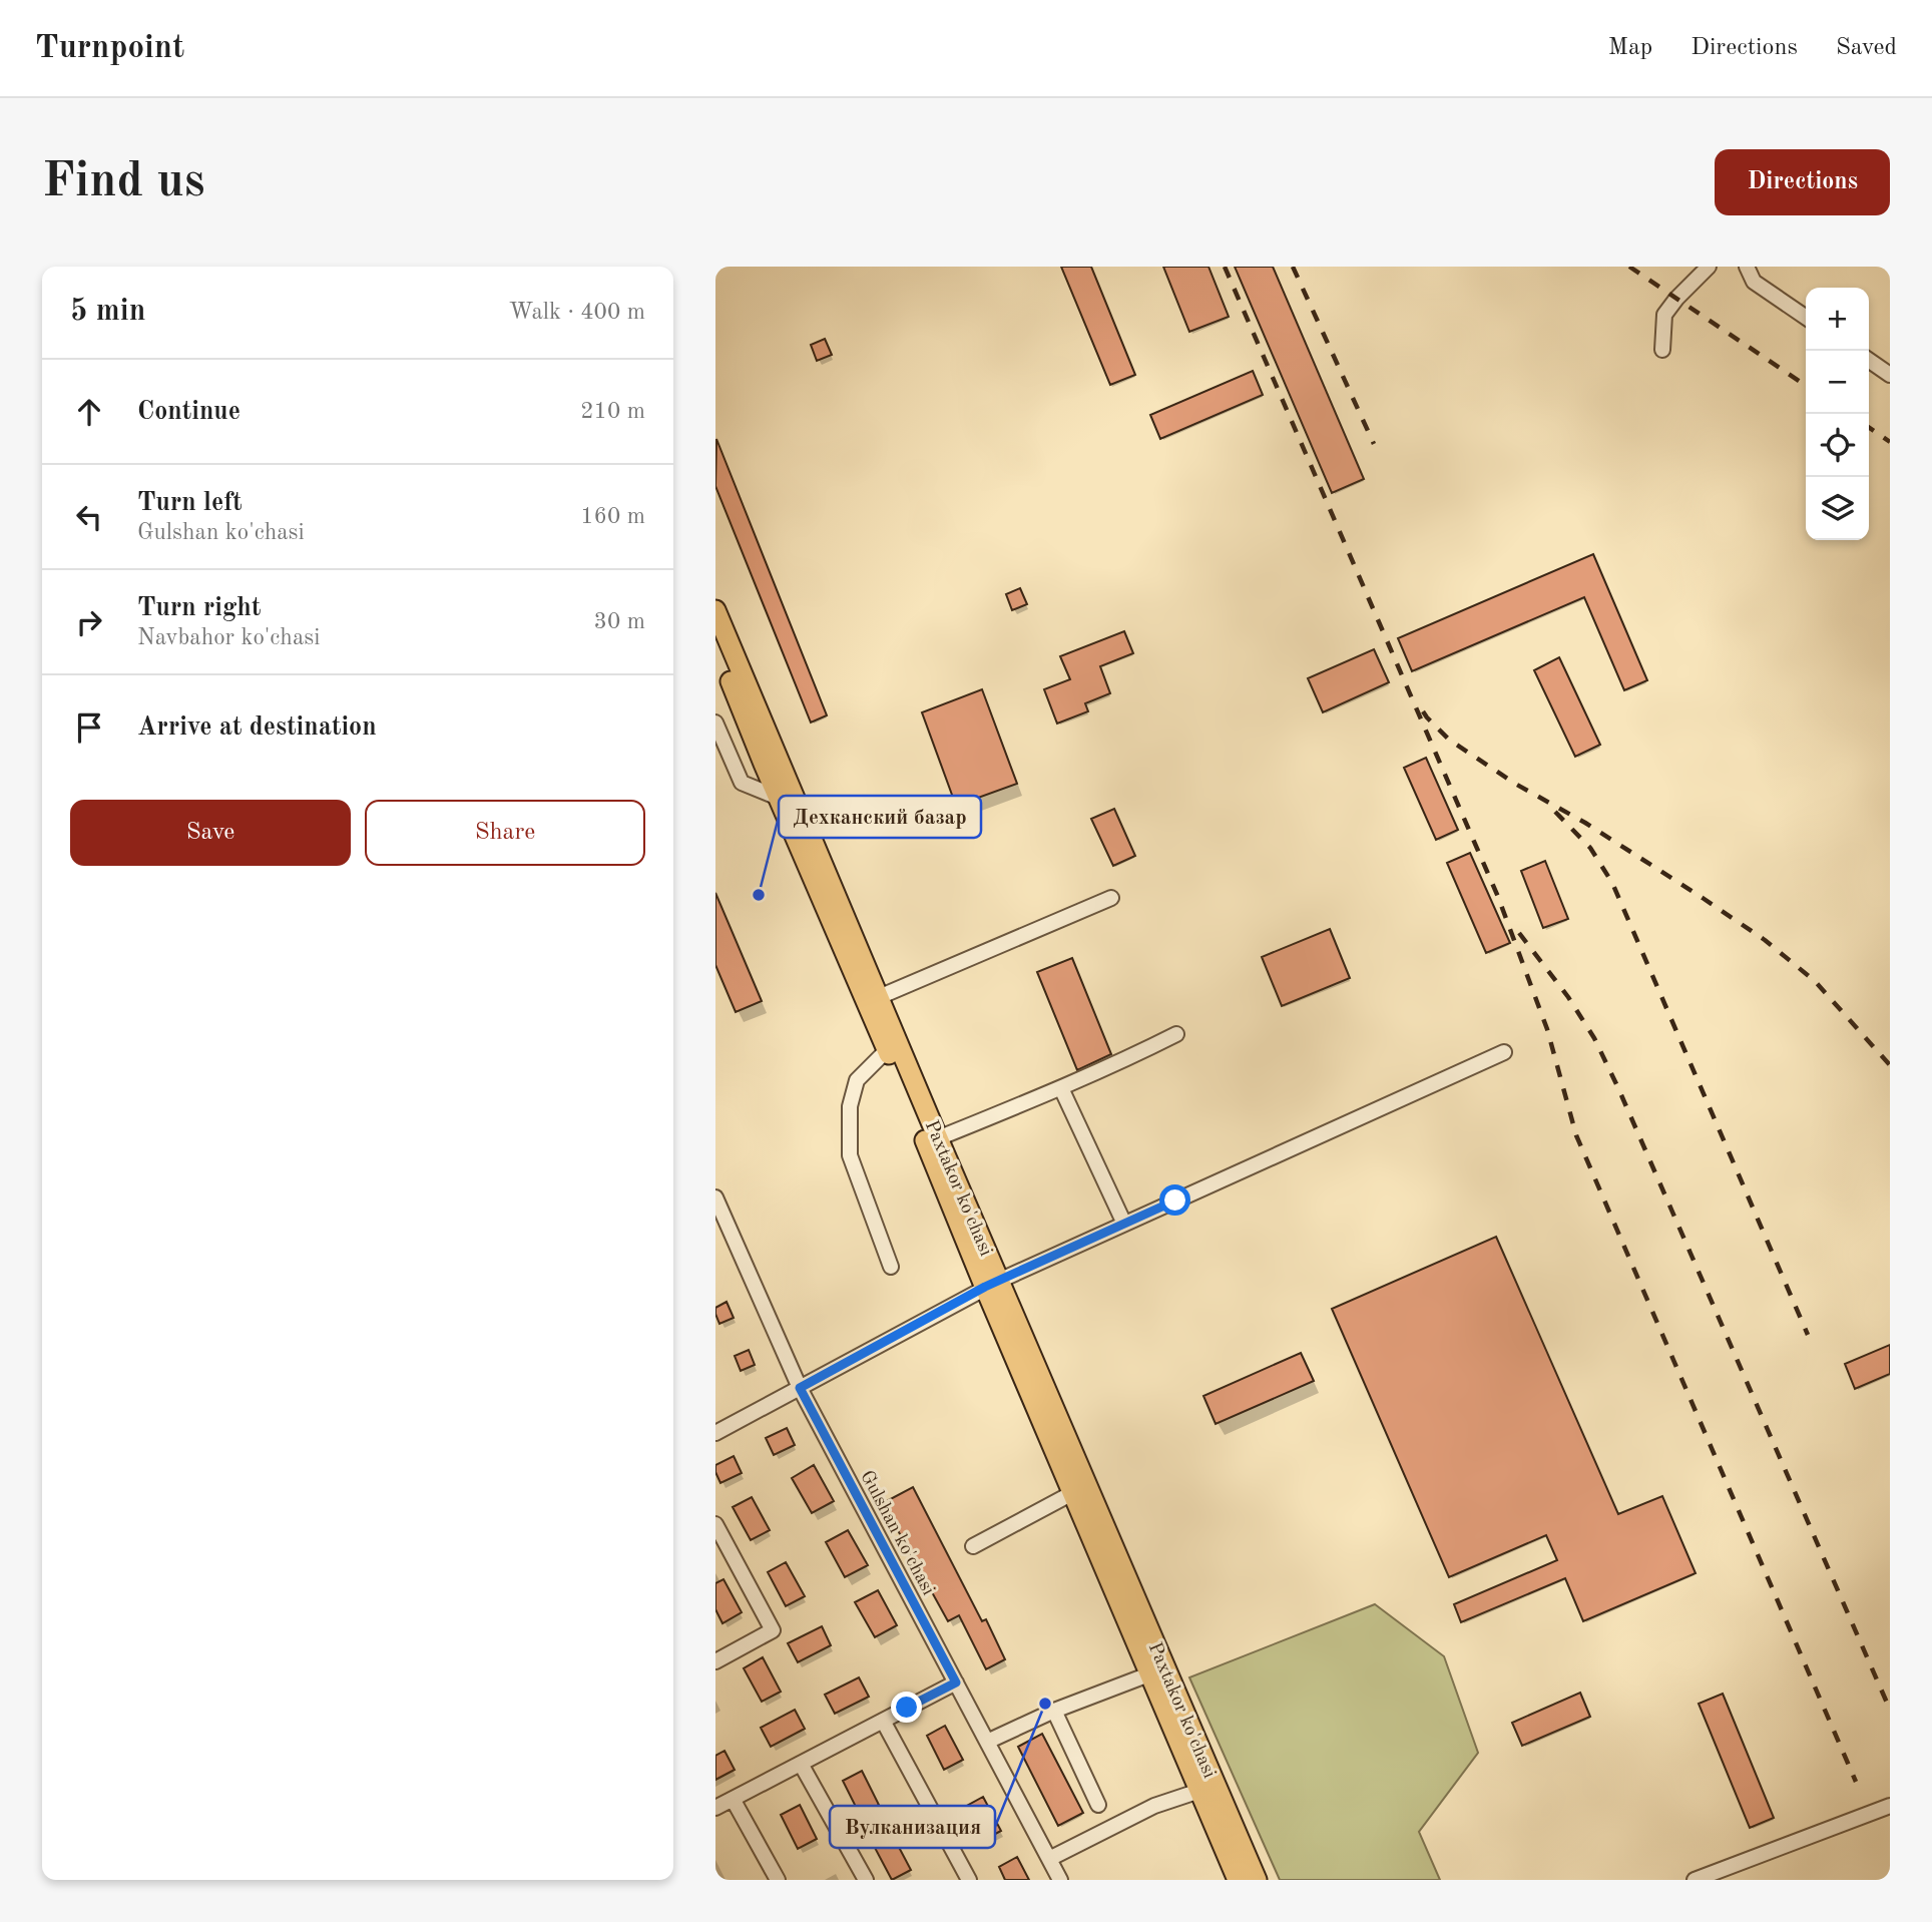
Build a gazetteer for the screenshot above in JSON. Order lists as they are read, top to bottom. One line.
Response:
{"streets":{"main road":["Paxtakor ko'chasi"],"street":["Gulshan ko'chasi"]},"places":["Дехканский базар","Вулканизация"],"page":{"header":"Turnpoint","nav":["Map","Directions","Saved"],"buttons":["Directions",["Save","Share"]],"title":"Find us","heading":["5 min","Walk · 400 m"],"map_buttons":["+","−"],"list":[["Continue","210 m"],["Turn left","Gulshan ko'chasi","160 m"],["Turn right","Navbahor ko'chasi","30 m"],"Arrive at destination"]}}
